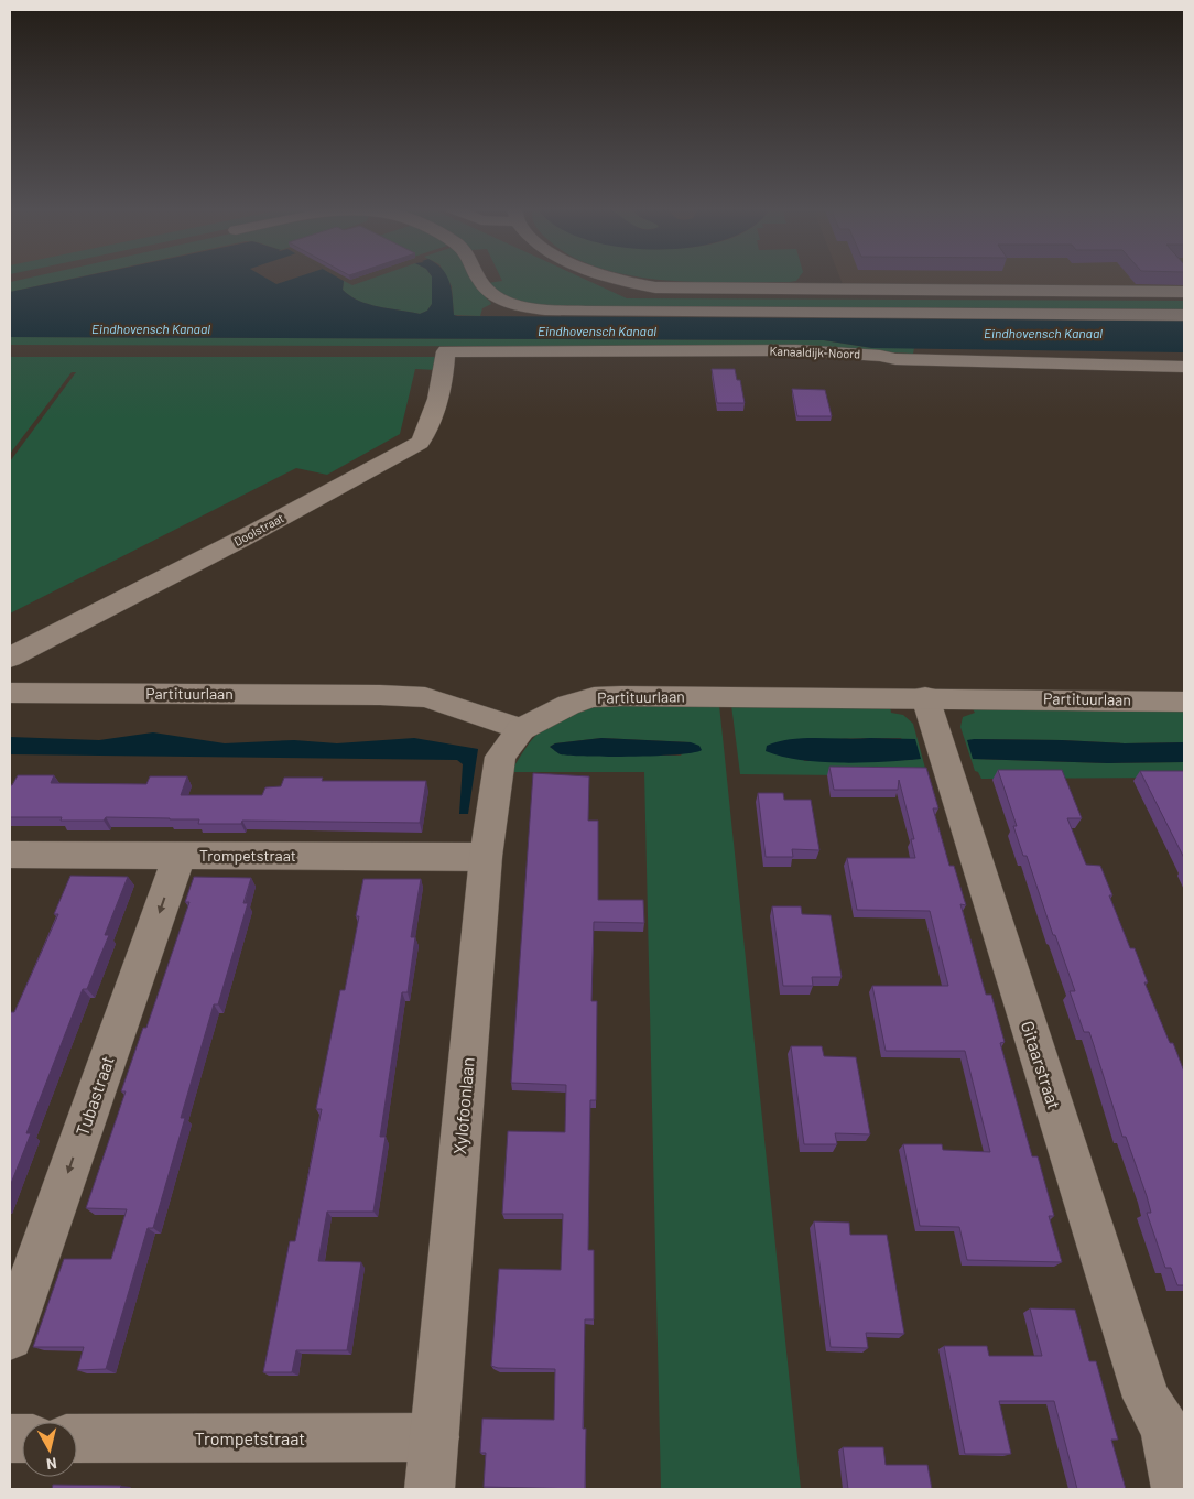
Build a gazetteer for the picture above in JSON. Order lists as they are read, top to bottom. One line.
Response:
{"streets":{"street":["Kanaaldijk-Noord","Doolstraat","Partituurlaan","Trompetstraat","Gitaarstraat","Tubastraat","Xylofoonlaan"]},"crossings":[["Kanaaldijk-Noord","Doolstraat"],["Partituurlaan","Gitaarstraat"],["Partituurlaan","Xylofoonlaan"],["Trompetstraat","Tubastraat"],["Trompetstraat","Xylofoonlaan"]],"one_way":["Tubastraat"],"water":["Eindhovensch Kanaal"],"north":"bottom"}
